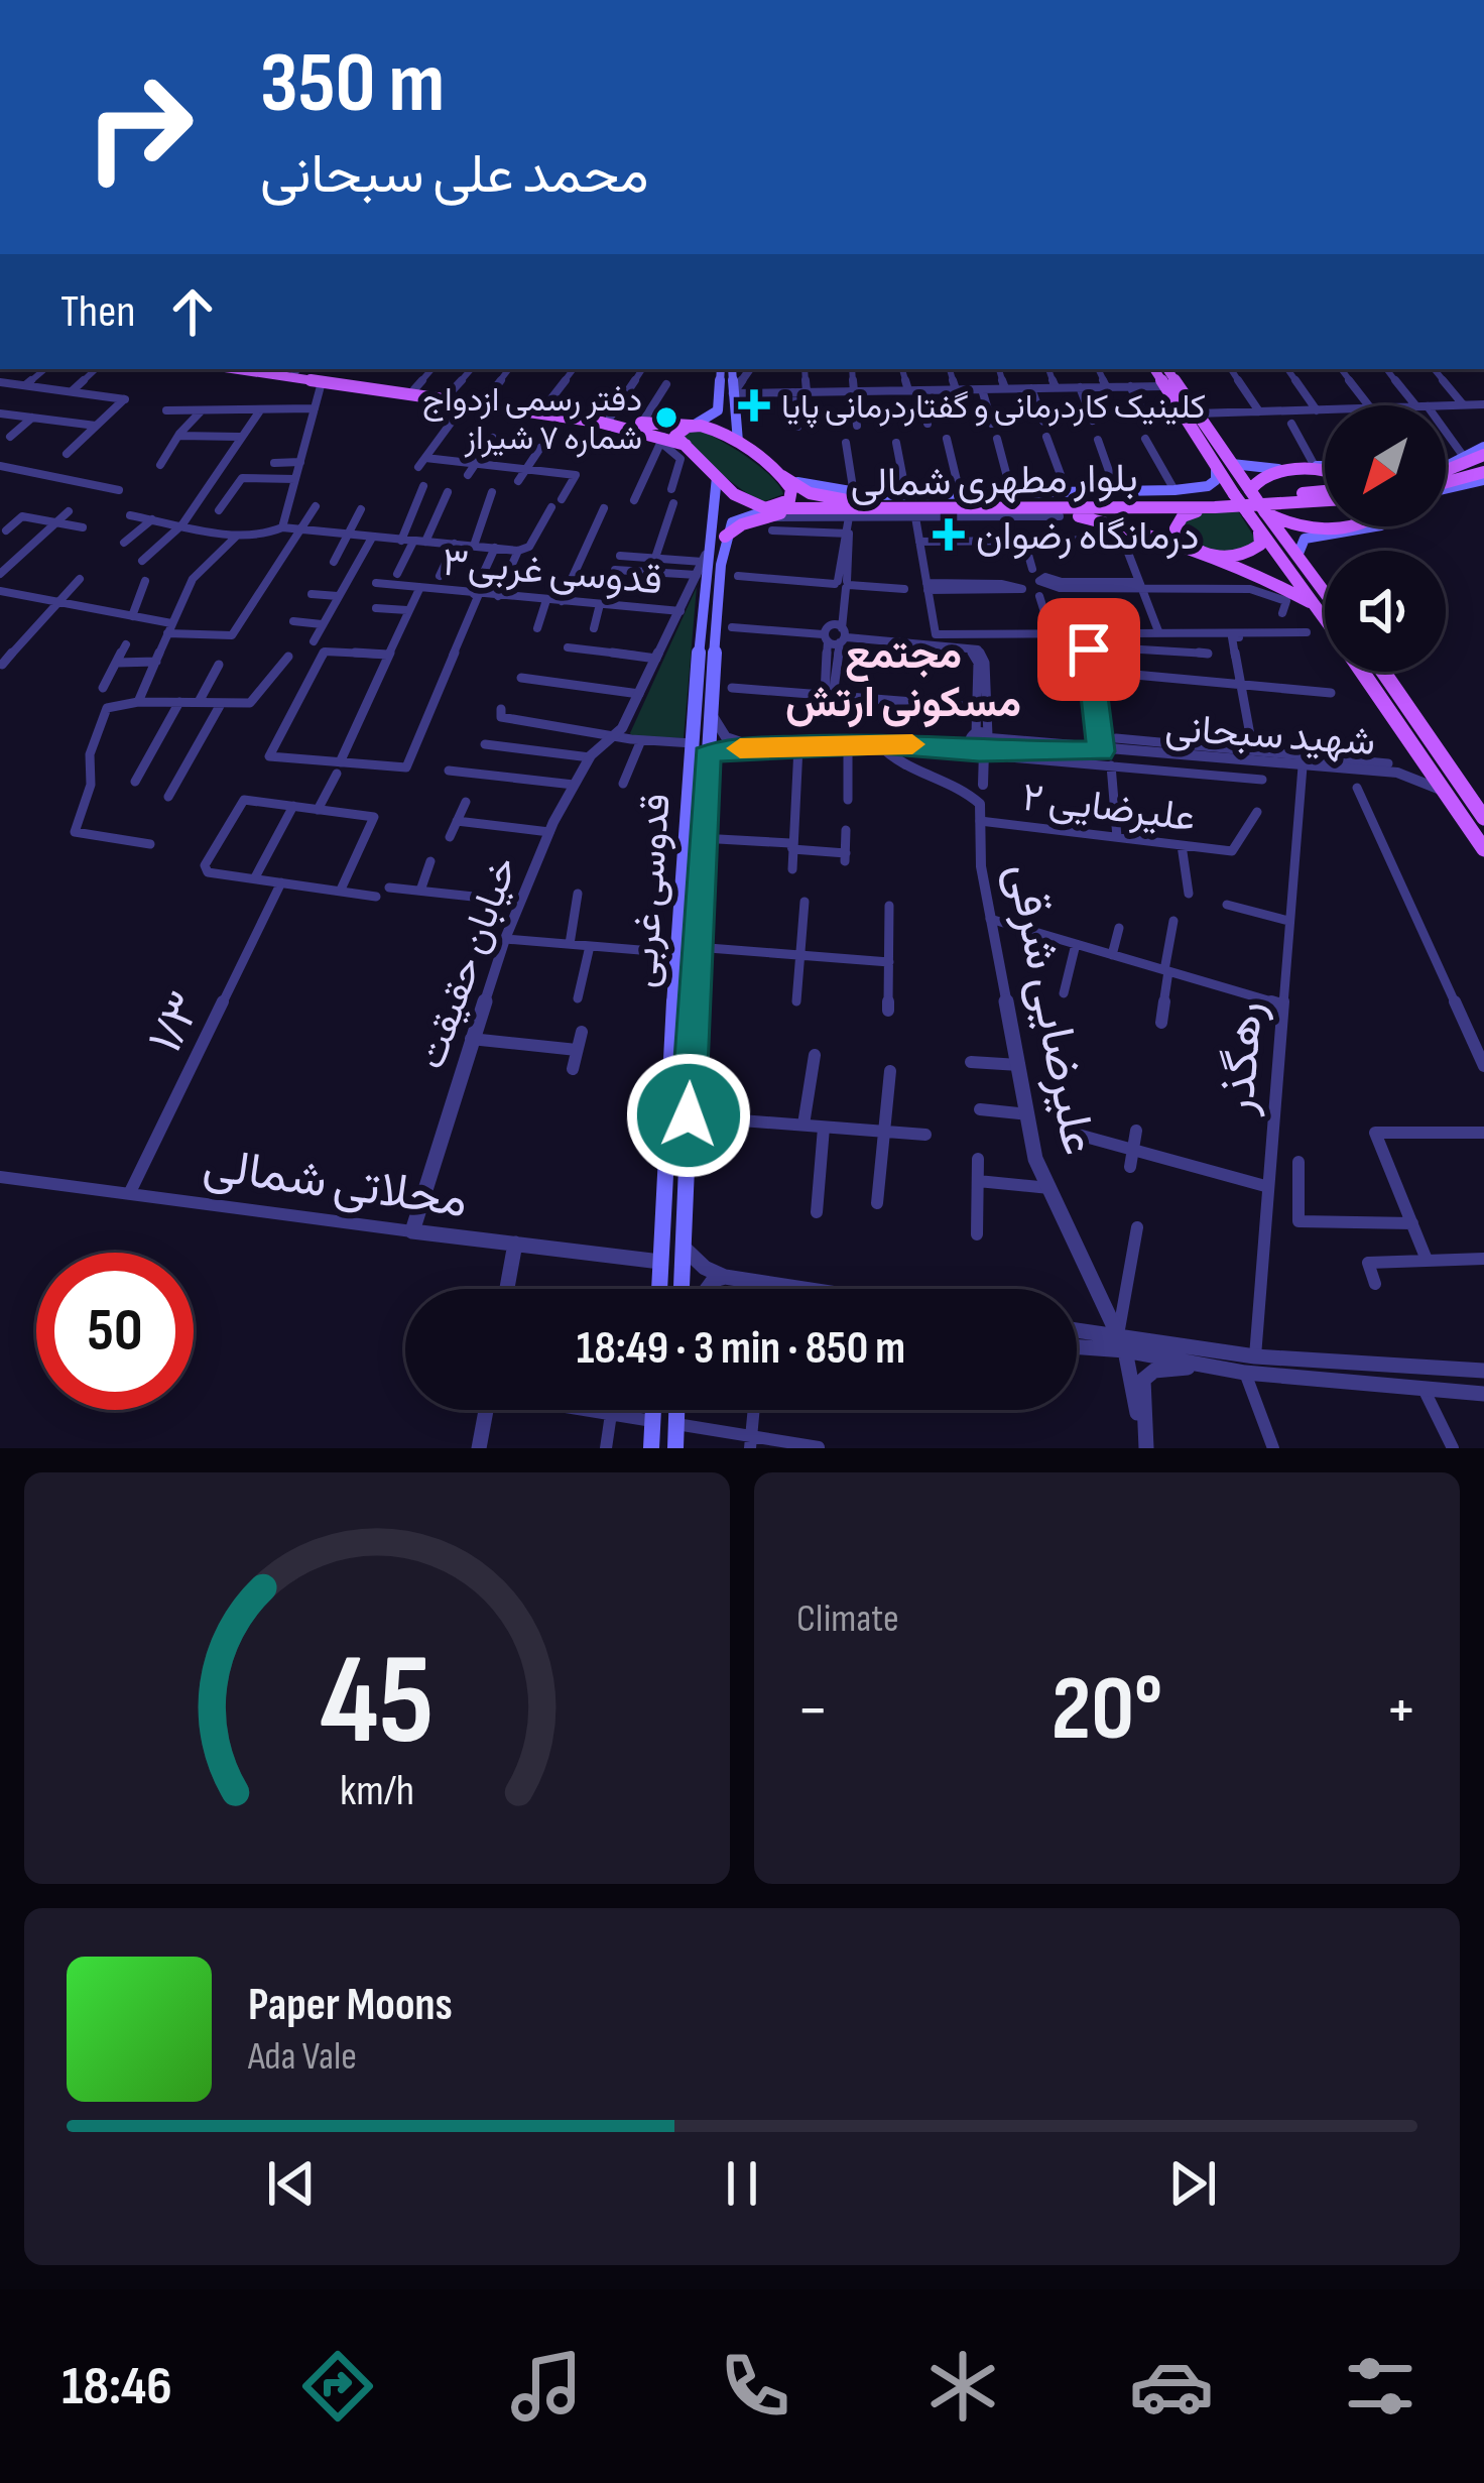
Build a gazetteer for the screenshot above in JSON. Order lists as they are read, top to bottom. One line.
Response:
{"streets":{"main road":["بلوار مطهری شمالی","قدوسی غربی"],"street":["قدوسی غربی۳","شهید سبحانی","۲ علیرضایی","خیابان حقیقت","علیرضایی شرقی","۱/۳","رهگذر","محلاتی شمالی"]},"crossings":[["قدوسی غربی۳","خیابان حقیقت"],["شهید سبحانی","علیرضایی شرقی"],["شهید سبحانی","رهگذر"],["۲ علیرضایی","علیرضایی شرقی"],["قدوسی غربی","خیابان حقیقت"],["قدوسی غربی","محلاتی شمالی"],["خیابان حقیقت","محلاتی شمالی"],["۱/۳","محلاتی شمالی"]],"districts":["مجتمع مسکونی ارتش"],"places":{"health":["کلینیک کاردرمانی و گفتاردرمانی پایا","درمانگاه رضوان"],"other":["دفتر رسمی ازدواج شماره ۷ شیراز"]},"north":"bottom left","page":{"turn":["350 m","محمد علی سبحانی"],"then":"Then","limit":"50","trip":"18:49 · 3 min · 850 m","tile":"Climate","heat":["−","20°","+"],"song":["Paper Moons","Ada Vale"],"tabs":"18:46","gauge":["45","km/h"]}}
